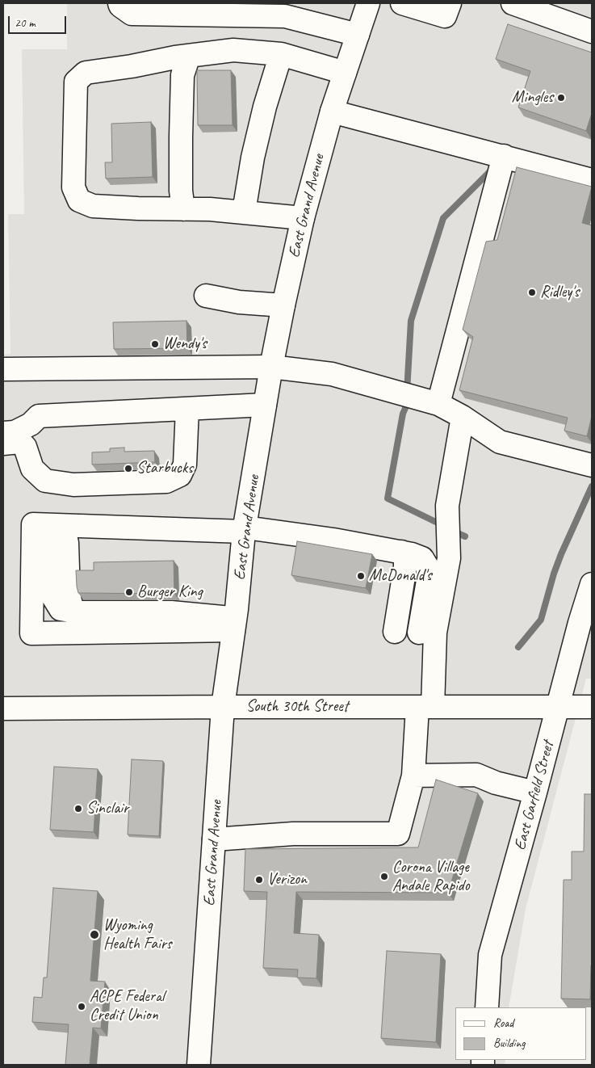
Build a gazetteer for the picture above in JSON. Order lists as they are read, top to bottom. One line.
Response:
{"streets":{"main road":["East Grand Avenue","South 30th Street","East Garfield Street"]},"crossings":[["East Grand Avenue","South 30th Street"],["South 30th Street","East Garfield Street"]],"places":["Mingles","Ridley's","Wendy's","Starbucks","McDonald's","Burger King","Sinclair","Corona Village Andale Rapido","Verizon","Wyoming Health Fairs","ACPE Federal Credit Union"],"legend":["Road","Building"],"scale_bar":"20 m"}
